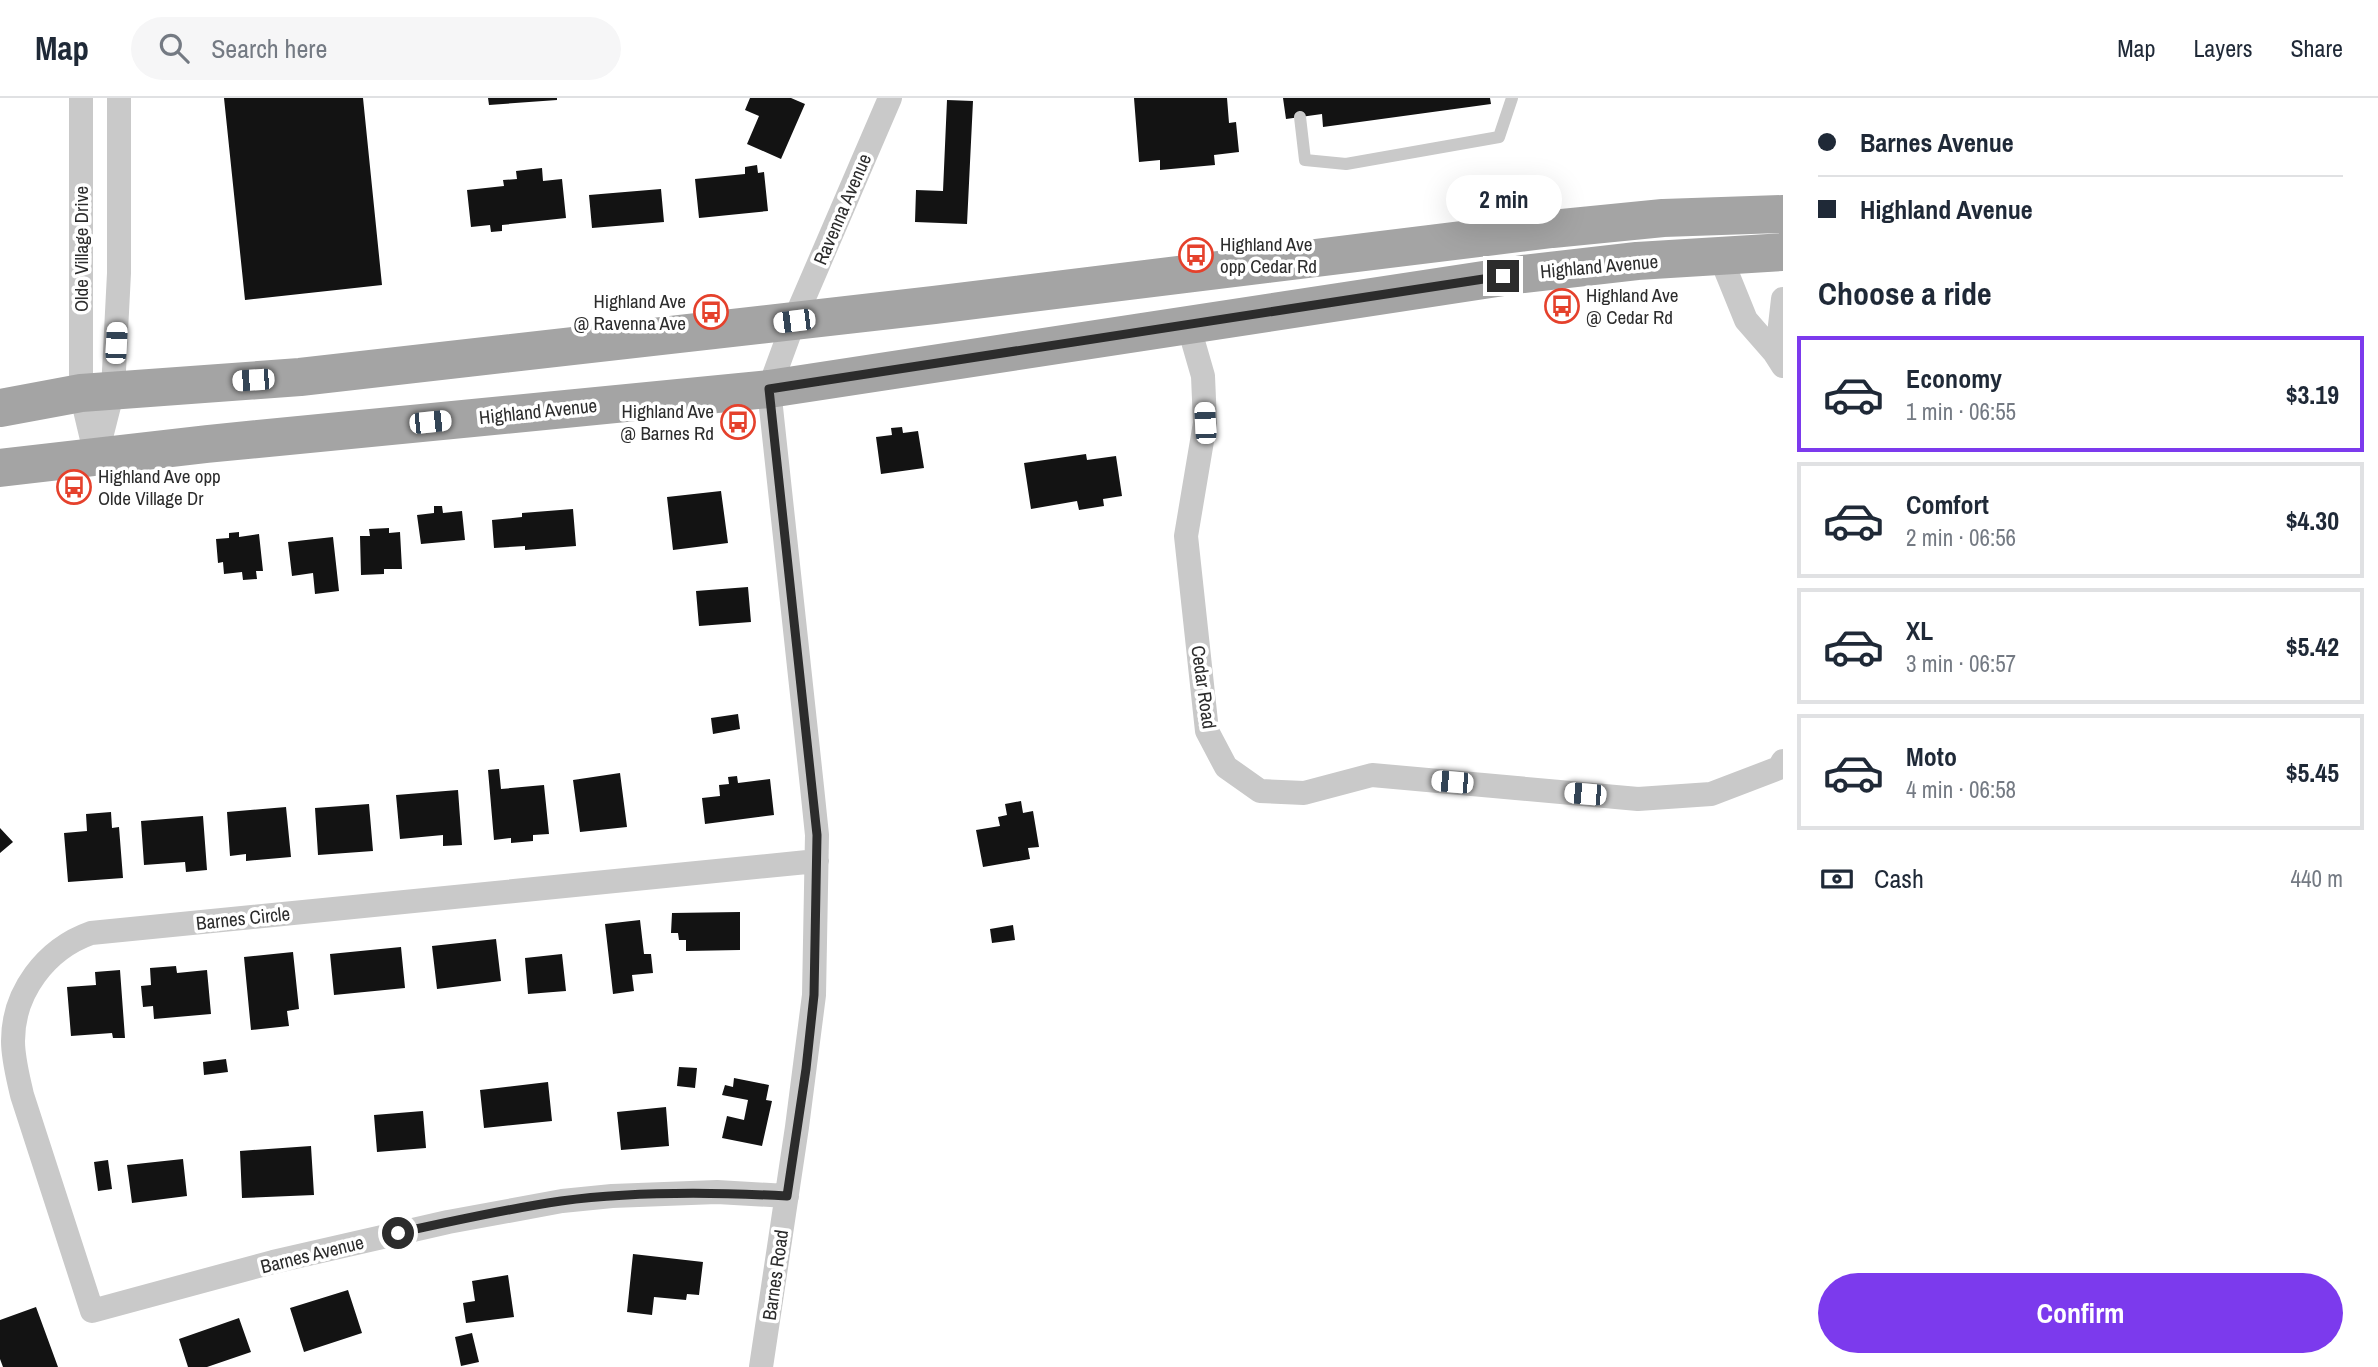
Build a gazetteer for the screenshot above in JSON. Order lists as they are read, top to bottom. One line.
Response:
{"streets":{"main road":["Highland Avenue"],"street":["Ravenna Avenue","Olde Village Drive","Cedar Road","Barnes Circle","Barnes Avenue","Barnes Road"]},"crossings":[["Ravenna Avenue","Highland Avenue"],["Ravenna Avenue","Barnes Road"],["Olde Village Drive","Highland Avenue"],["Highland Avenue","Cedar Road"],["Highland Avenue","Barnes Road"],["Barnes Circle","Barnes Avenue"],["Barnes Circle","Barnes Road"],["Barnes Avenue","Barnes Road"]],"places":{"bus stop":["Highland Ave opp Cedar Rd","Highland Ave @ Cedar Rd","Highland Ave @ Ravenna Ave","Highland Ave @ Barnes Rd","Highland Ave opp Olde Village Dr"]},"page":{"header":"Map","search":"Search here","nav":["Map","Layers","Share"],"banner":["Barnes Avenue","Highland Avenue"],"bubble":"2 min","heading":"Choose a ride","list":[{"name":"Economy","note":"1 min · 06:55","value":"$3.19"},{"name":"Comfort","note":"2 min · 06:56","value":"$4.30"},{"name":"XL","note":"3 min · 06:57","value":"$5.42"},{"name":"Moto","note":"4 min · 06:58","value":"$5.45"}],"pay":["Cash","440 m"],"buttons":"Confirm"}}
